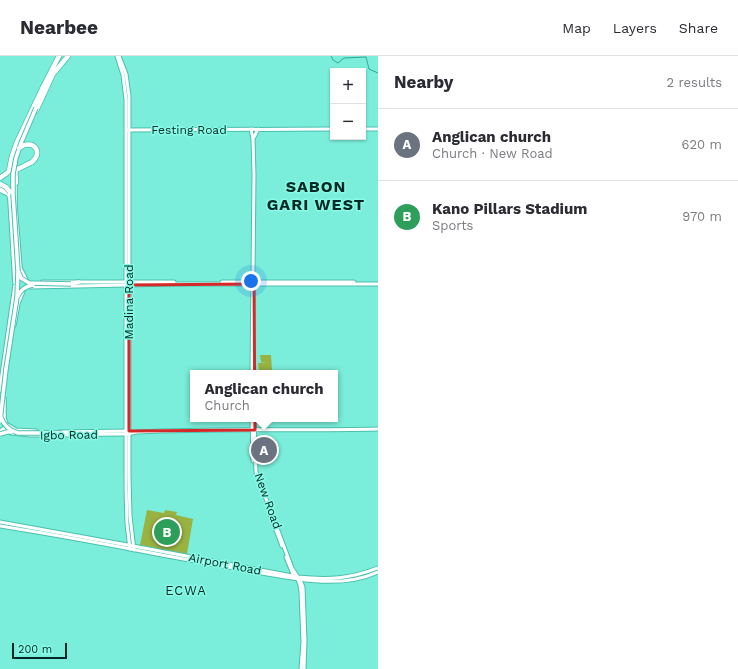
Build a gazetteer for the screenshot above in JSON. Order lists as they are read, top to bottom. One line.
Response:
{"streets":{"main road":["Festing Road","Madina Road","Igbo Road","New Road","Airport Road"]},"crossings":[["Festing Road","Madina Road"],["Madina Road","Igbo Road"],["Madina Road","Airport Road"],["Igbo Road","New Road"],["New Road","Airport Road"]],"districts":["SABON GARI WEST","ECWA"],"scale_bar":"200 m","page":{"header":"Nearbee","nav":["Map","Layers","Share"],"heading":["Nearby","2 results"],"map_buttons":["+","−"],"list":[{"mark":"A","name":"Anglican church","note":"Church · New Road","value":"620 m"},{"mark":"B","name":"Kano Pillars Stadium","note":"Sports","value":"970 m"}],"popup":["Anglican church","Church"],"pins":["A","B"],"scale":"200 m"}}
